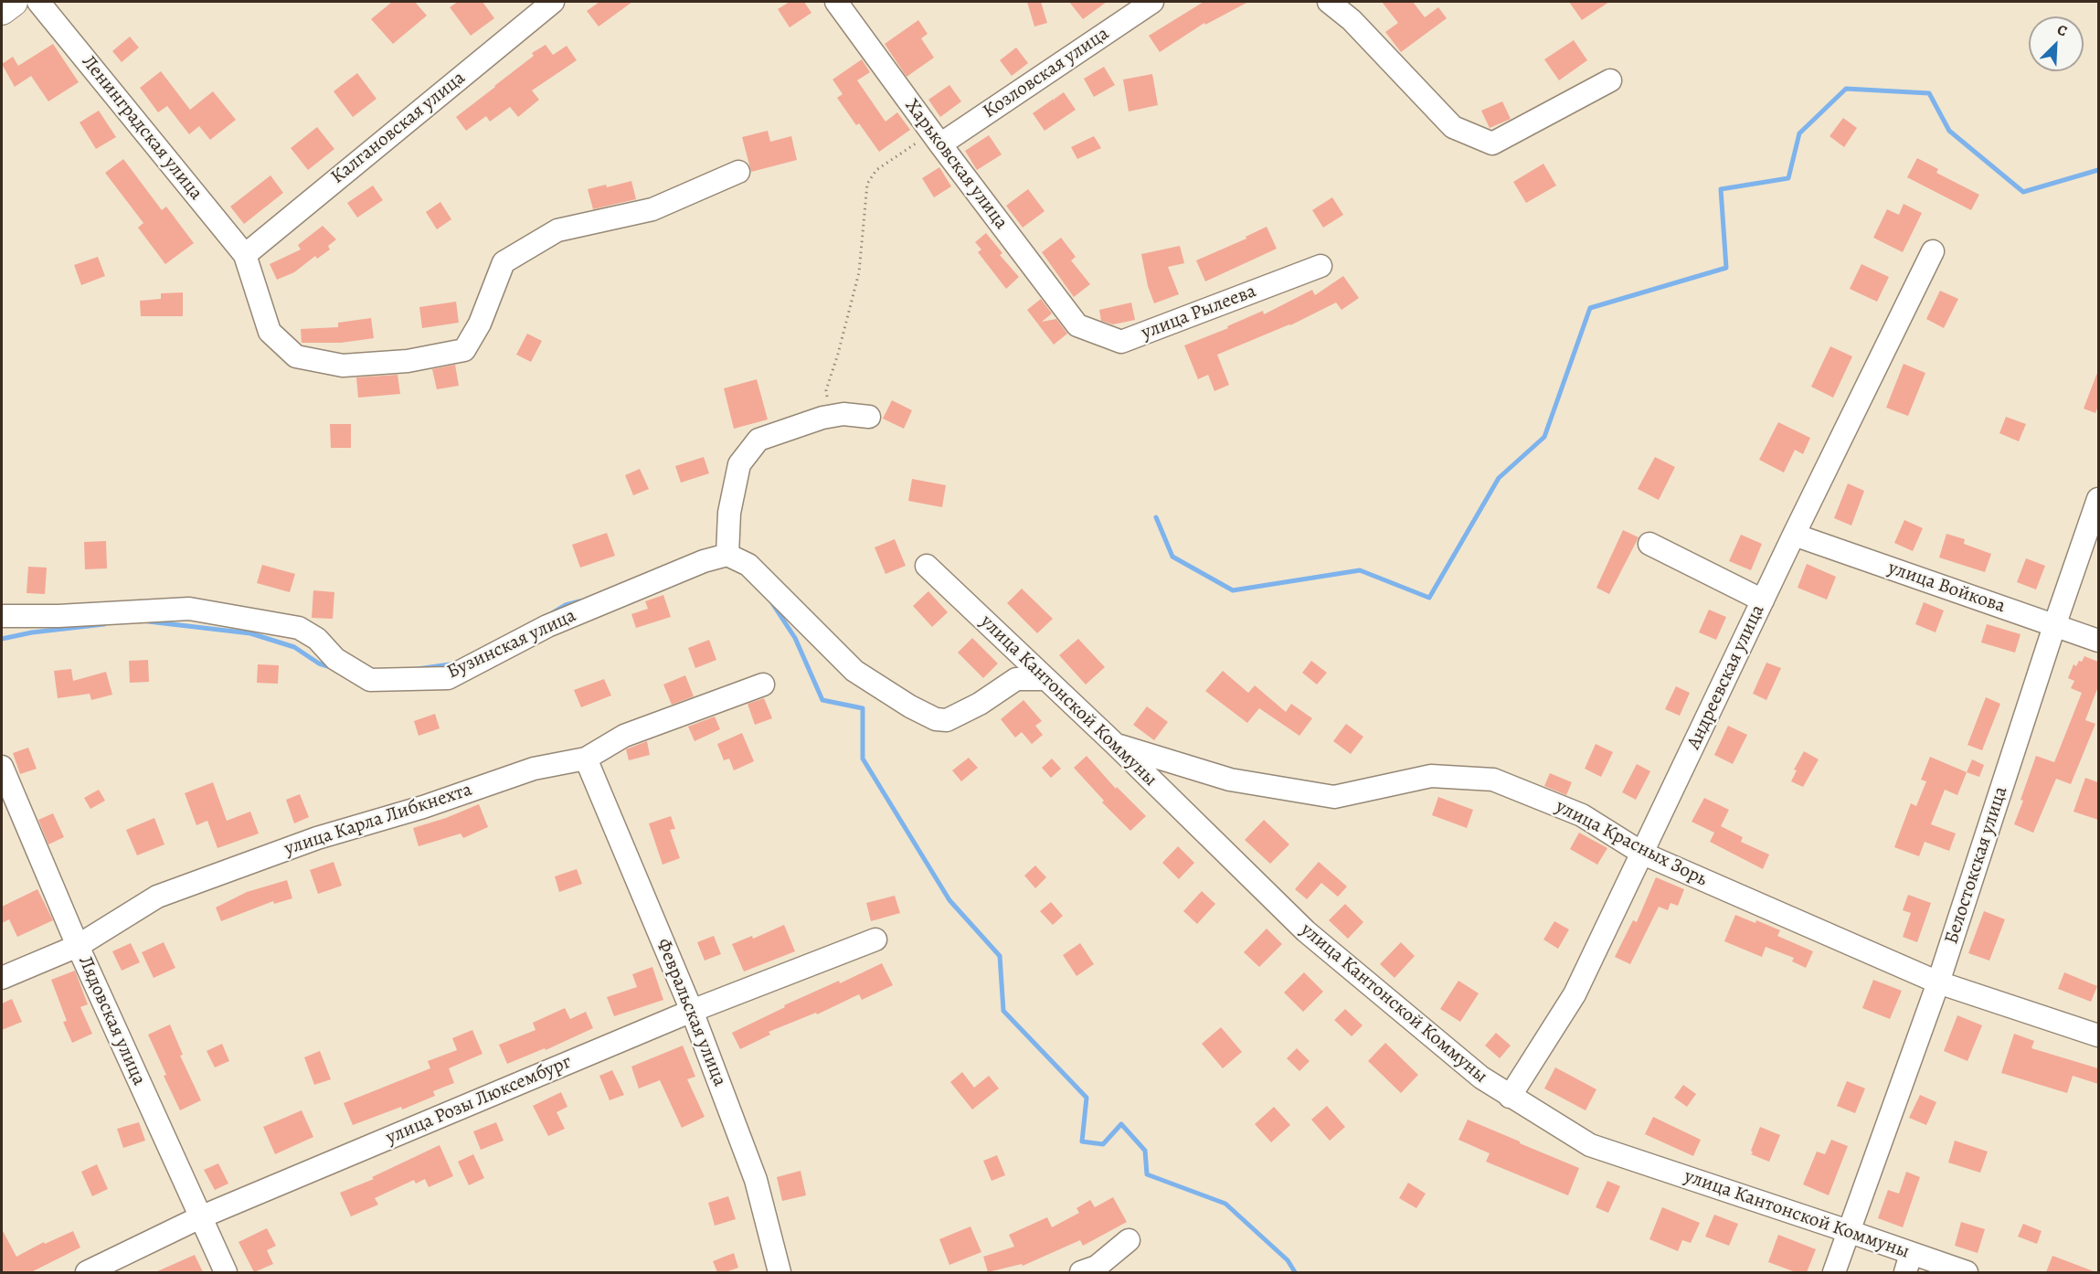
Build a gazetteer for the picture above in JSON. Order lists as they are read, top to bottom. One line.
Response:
{"streets":{"street":["Козловская улица","Ленинградская улица","Калгановская улица","Харьковская улица","улица Рылеева","улица Войкова","Бузинская улица","Андреевская улица","улица Кантонской Коммуны","улица Карла Либкнехта","улица Красных Зорь","Белостокская улица","Февральская улица","Лядовская улица","улица Розы Люксембург"]},"crossings":[["Козловская улица","Харьковская улица"],["Ленинградская улица","Калгановская улица"],["Харьковская улица","улица Рылеева"],["улица Войкова","Андреевская улица"],["улица Войкова","Белостокская улица"],["Андреевская улица","улица Кантонской Коммуны"],["Андреевская улица","улица Красных Зорь"],["улица Кантонской Коммуны","улица Красных Зорь"],["улица Кантонской Коммуны","Белостокская улица"],["улица Карла Либкнехта","Февральская улица"],["улица Карла Либкнехта","Лядовская улица"],["улица Красных Зорь","Белостокская улица"],["Февральская улица","улица Розы Люксембург"],["Лядовская улица","улица Розы Люксембург"]],"north":"top right"}
